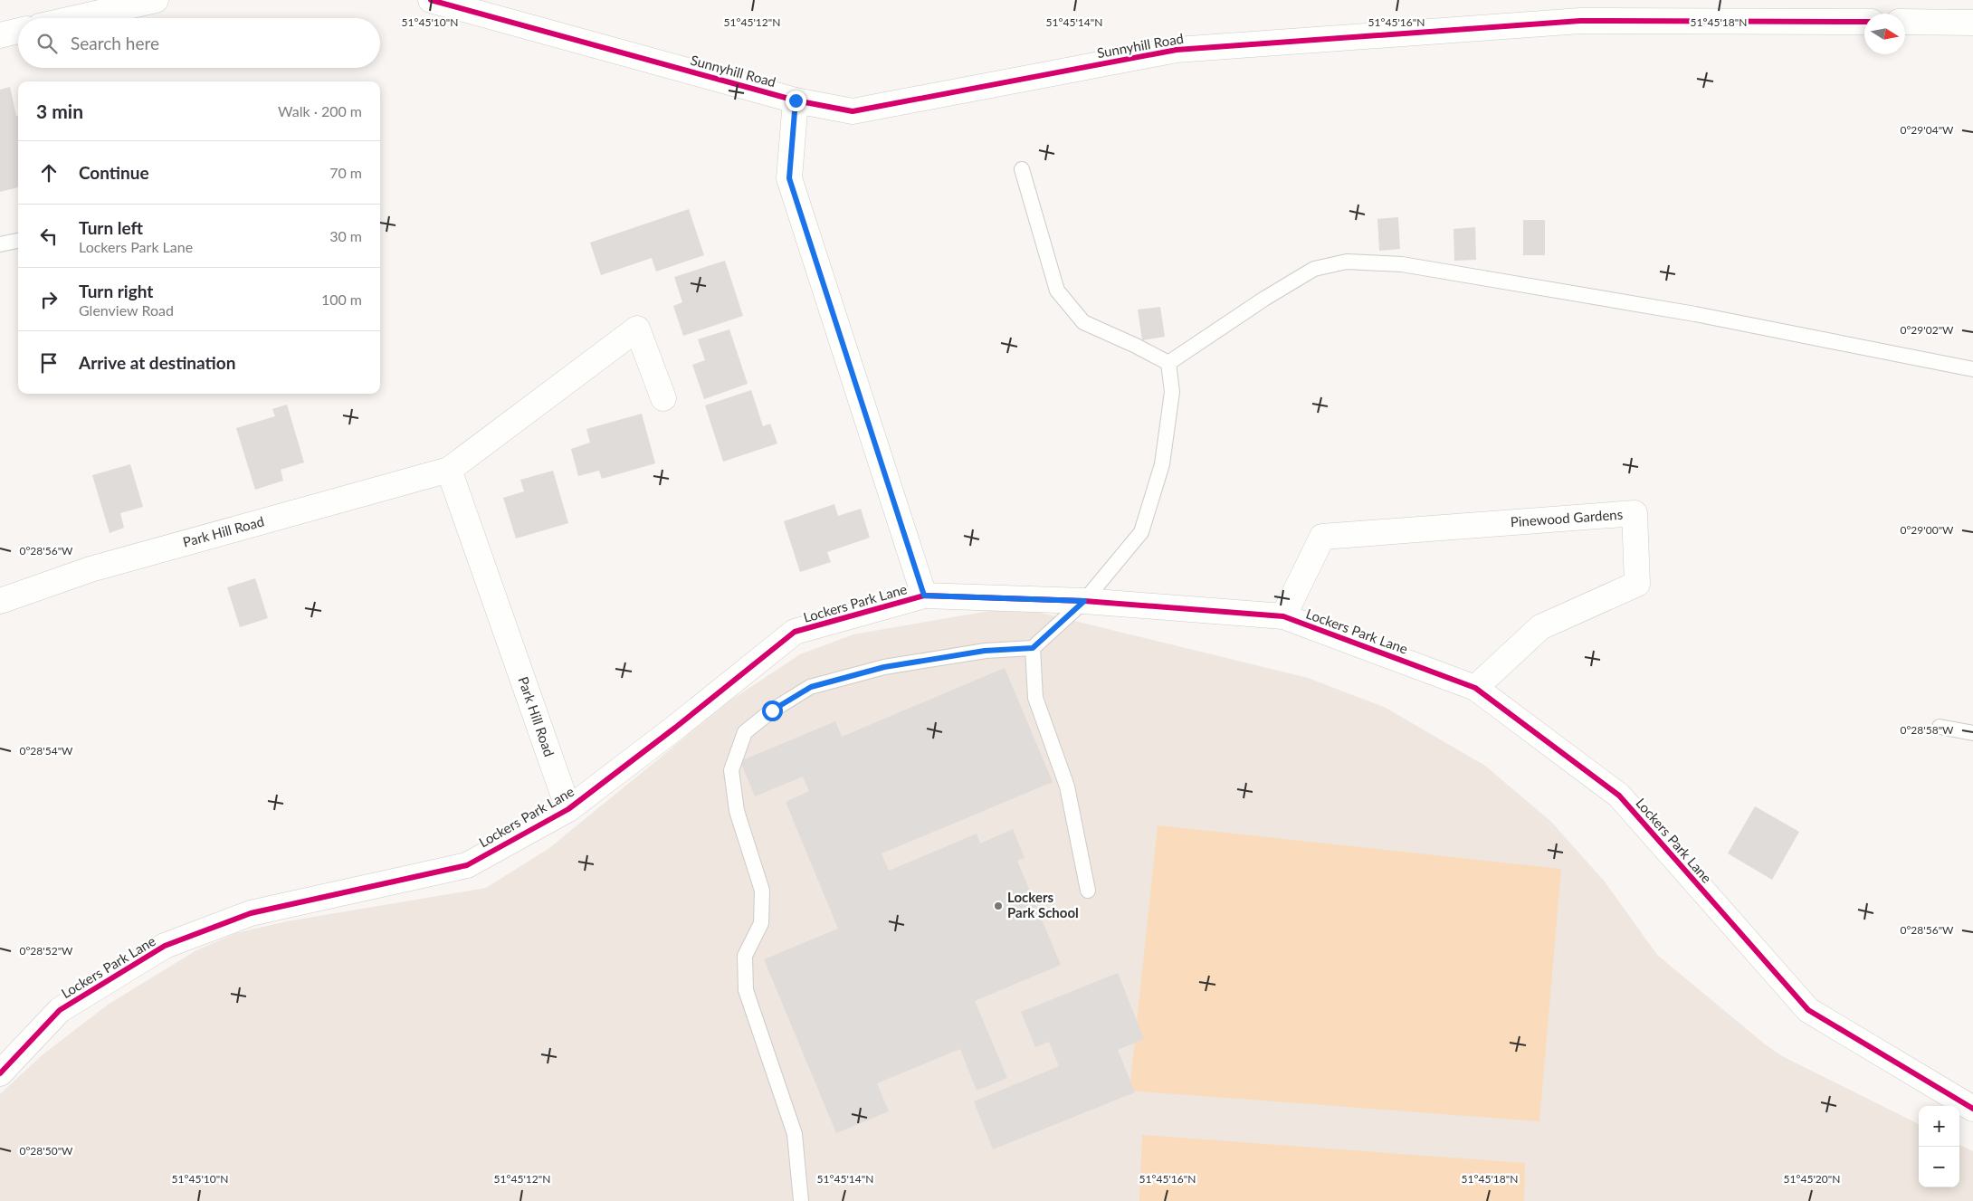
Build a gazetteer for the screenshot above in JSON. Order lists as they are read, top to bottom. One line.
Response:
{"streets":{"street":["Sunnyhill Road","Pinewood Gardens","Park Hill Road","Lockers Park Lane"]},"crossings":[["Pinewood Gardens","Lockers Park Lane"],["Park Hill Road","Lockers Park Lane"]],"places":["Lockers Park School"],"north":"right","page":{"search":"Search here","heading":["3 min","Walk · 200 m"],"list":[["Continue","70 m"],["Turn left","Lockers Park Lane","30 m"],["Turn right","Glenview Road","100 m"],"Arrive at destination"],"map_buttons":["+","−"]},"coordinates":["51°45'10\"N","51°45'12\"N","51°45'14\"N","51°45'16\"N","51°45'18\"N","0°29'04\"W","0°29'02\"W","0°29'00\"W","0°28'56\"W","0°28'58\"W","0°28'54\"W","0°28'52\"W","0°28'50\"W","51°45'20\"N"]}
